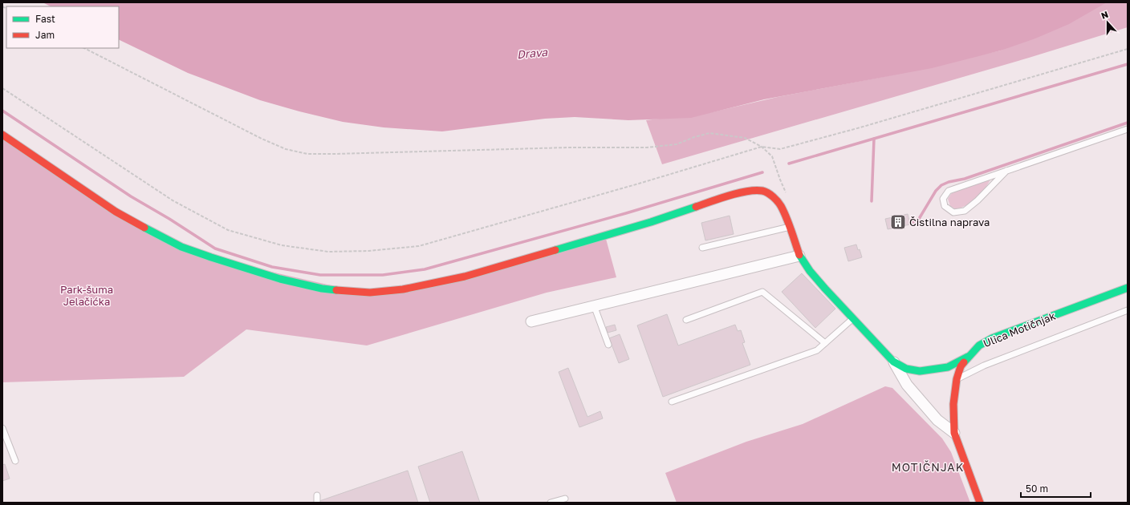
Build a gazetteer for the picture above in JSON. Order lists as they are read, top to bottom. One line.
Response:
{"streets":{"street":["Ulica Motičnjak"]},"districts":["MOTIČNJAK"],"water":["Drava"],"parks":["Park-šuma Jelačićka"],"places":{"building":["Čistilna naprava"]},"legend":["Fast","Jam"],"scale_bar":"50 m","north":"top"}
